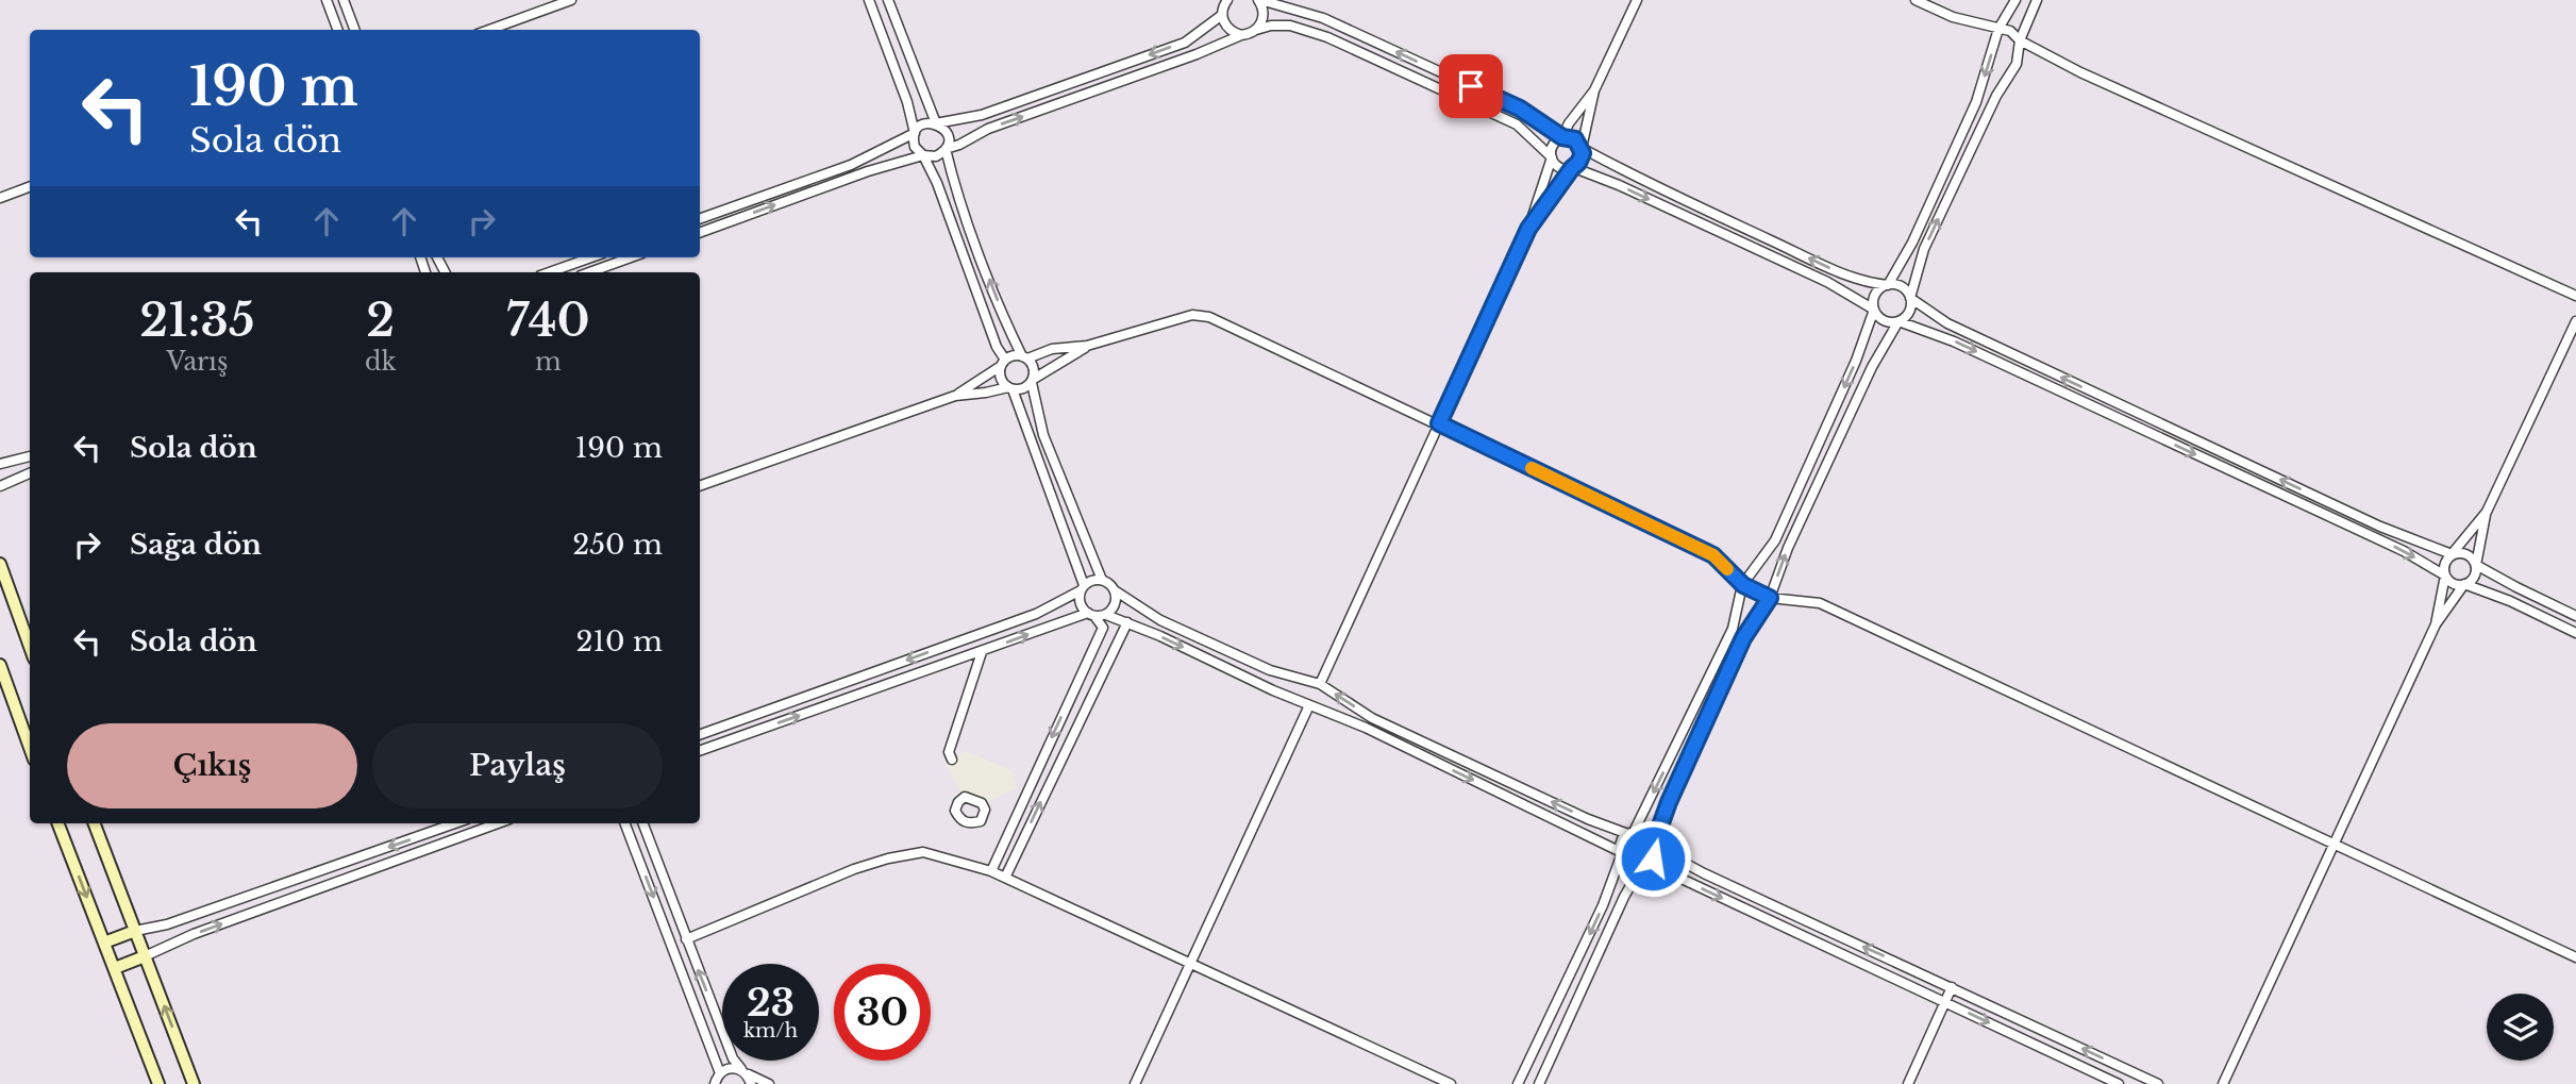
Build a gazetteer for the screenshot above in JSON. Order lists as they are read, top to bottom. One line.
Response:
{"page":{"turn":["190 m","Sola dön"],"eta":["21:35","Varış","2","dk","740","m"],"list":[{"name":"Sola dön","value":"190 m"},{"name":"Sağa dön","value":"250 m"},{"name":"Sola dön","value":"210 m"}],"buttons":["Çıkış","Paylaş"],"speed":"23 km/h","limit":"30"}}
